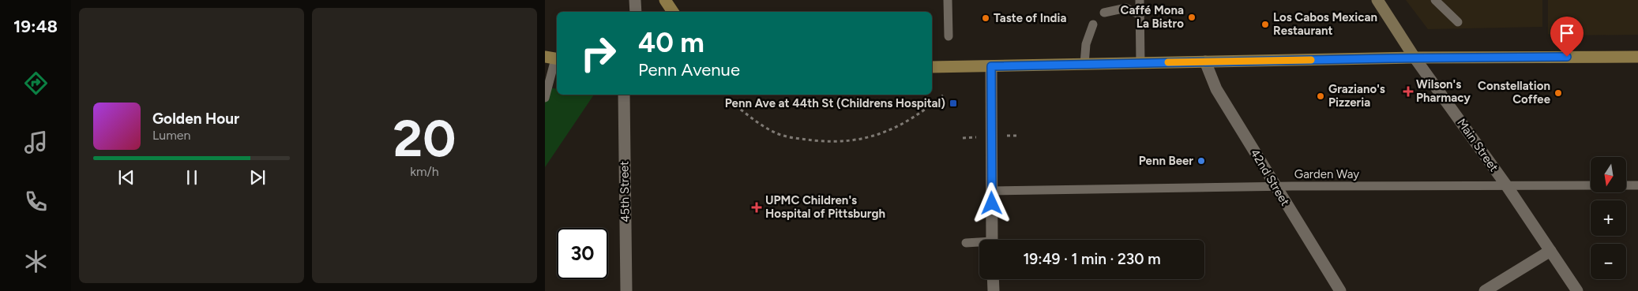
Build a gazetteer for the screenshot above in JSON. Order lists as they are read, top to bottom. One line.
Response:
{"streets":{"main road":["Main Street"],"street":["42nd Street","45th Street"],"lane":["Garden Way"]},"crossings":[["Main Street","Garden Way"],["Garden Way","42nd Street"]],"places":{"other":["Caffé Mona La Bistro","Taste of India","Los Cabos Mexican Restaurant","Constellation Coffee","Graziano's Pizzeria","Penn Beer"],"health":["Wilson's Pharmacy","UPMC Children's Hospital of Pittsburgh"],"transit":["Penn Ave at 44th St (Childrens Hospital)"]},"north":"bottom","page":{"tabs":"19:48","tile":["20","km/h"],"turn":["40 m","Penn Avenue"],"song":["Golden Hour","Lumen"],"map_buttons":["+","−"],"limit":"30","trip":"19:49 · 1 min · 230 m"}}
